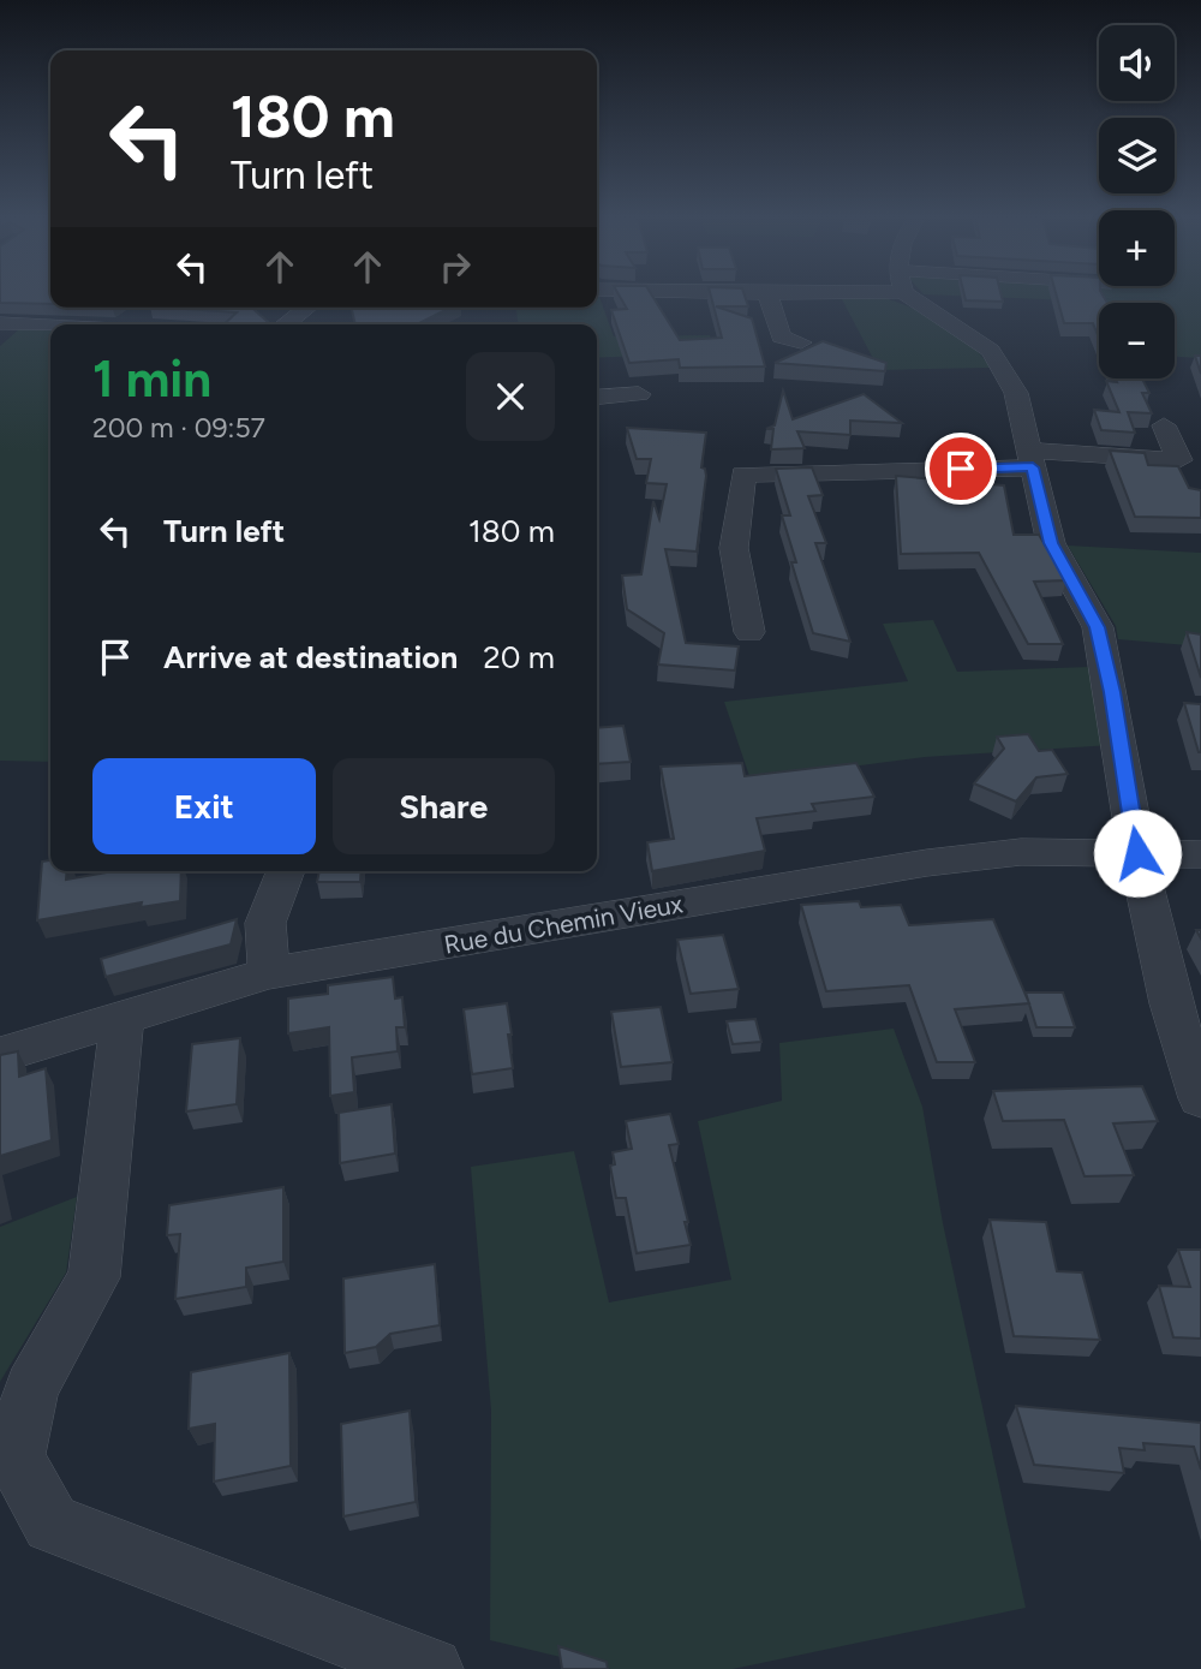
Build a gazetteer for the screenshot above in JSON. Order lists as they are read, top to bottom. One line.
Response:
{"streets":{"street":["Rue du Chemin Vieux"]},"page":{"map_buttons":["+","−"],"turn":["180 m","Turn left"],"heading":["1 min","200 m · 09:57"],"list":[{"name":"Turn left","value":"180 m"},{"name":"Arrive at destination","value":"20 m"}],"buttons":["Exit","Share"]}}
